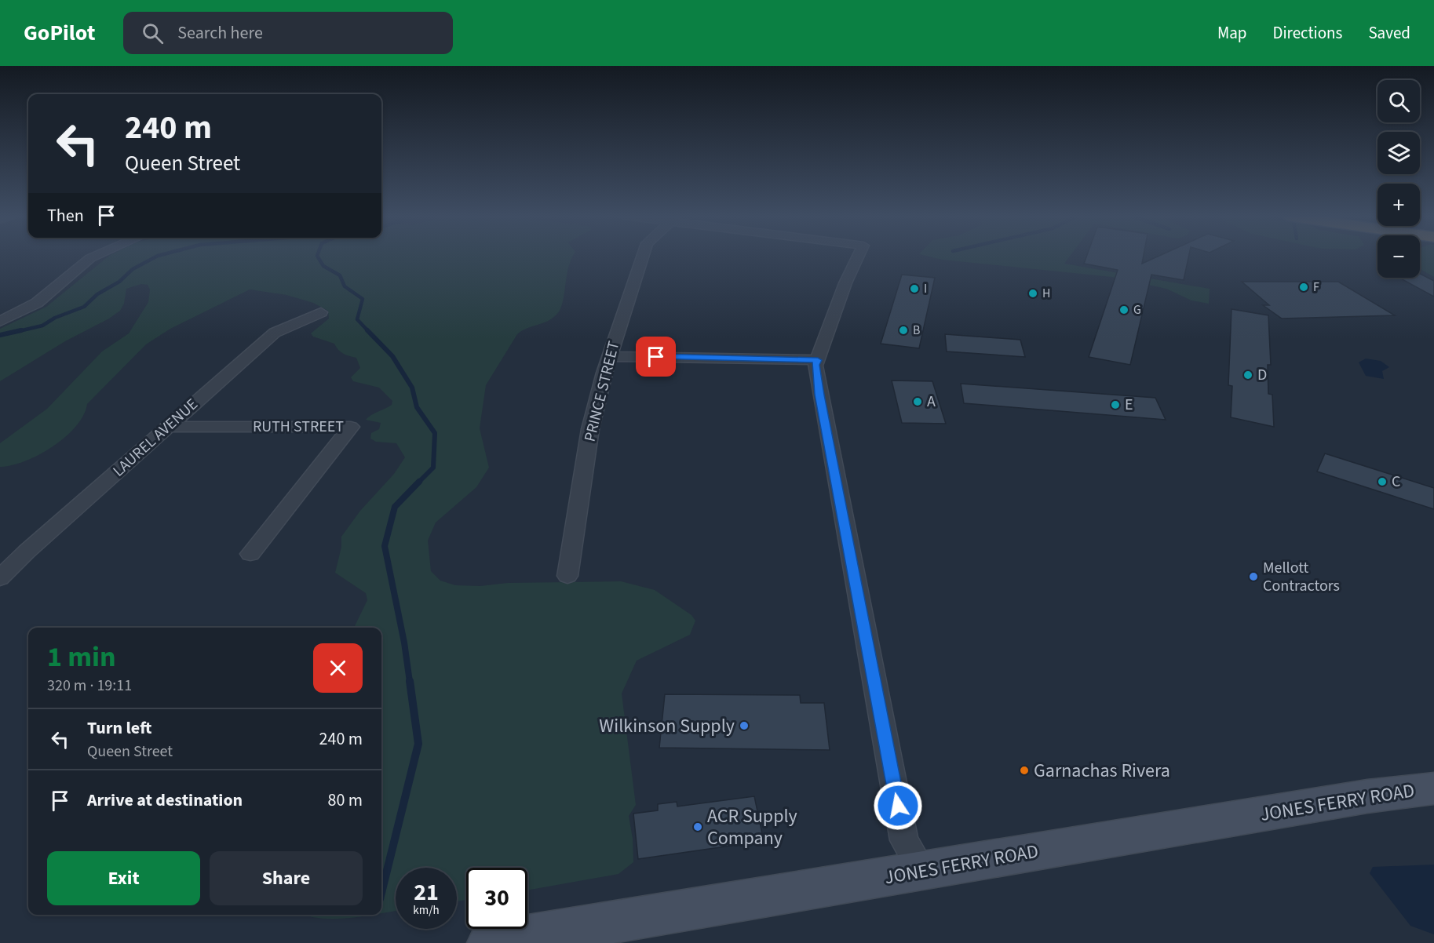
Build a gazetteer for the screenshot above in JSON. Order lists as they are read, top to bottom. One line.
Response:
{"streets":{"main road":["JONES FERRY ROAD"],"street":["PRINCE STREET","RUTH STREET","LAUREL AVENUE"]},"crossings":[["RUTH STREET","LAUREL AVENUE"]],"places":["F","I","H","G","B","D","A","E","C","Mellott Contractors","Wilkinson Supply","Garnachas Rivera","ACR Supply Company"],"page":{"header":"GoPilot","search":"Search here","nav":["Map","Directions","Saved"],"map_buttons":["+","−"],"turn":["240 m","Queen Street"],"then":"Then","heading":["1 min","320 m · 19:11"],"list":[{"name":"Turn left","note":"Queen Street","value":"240 m"},{"name":"Arrive at destination","value":"80 m"}],"buttons":["Exit","Share"],"speed":"21 km/h","limit":"30"}}
